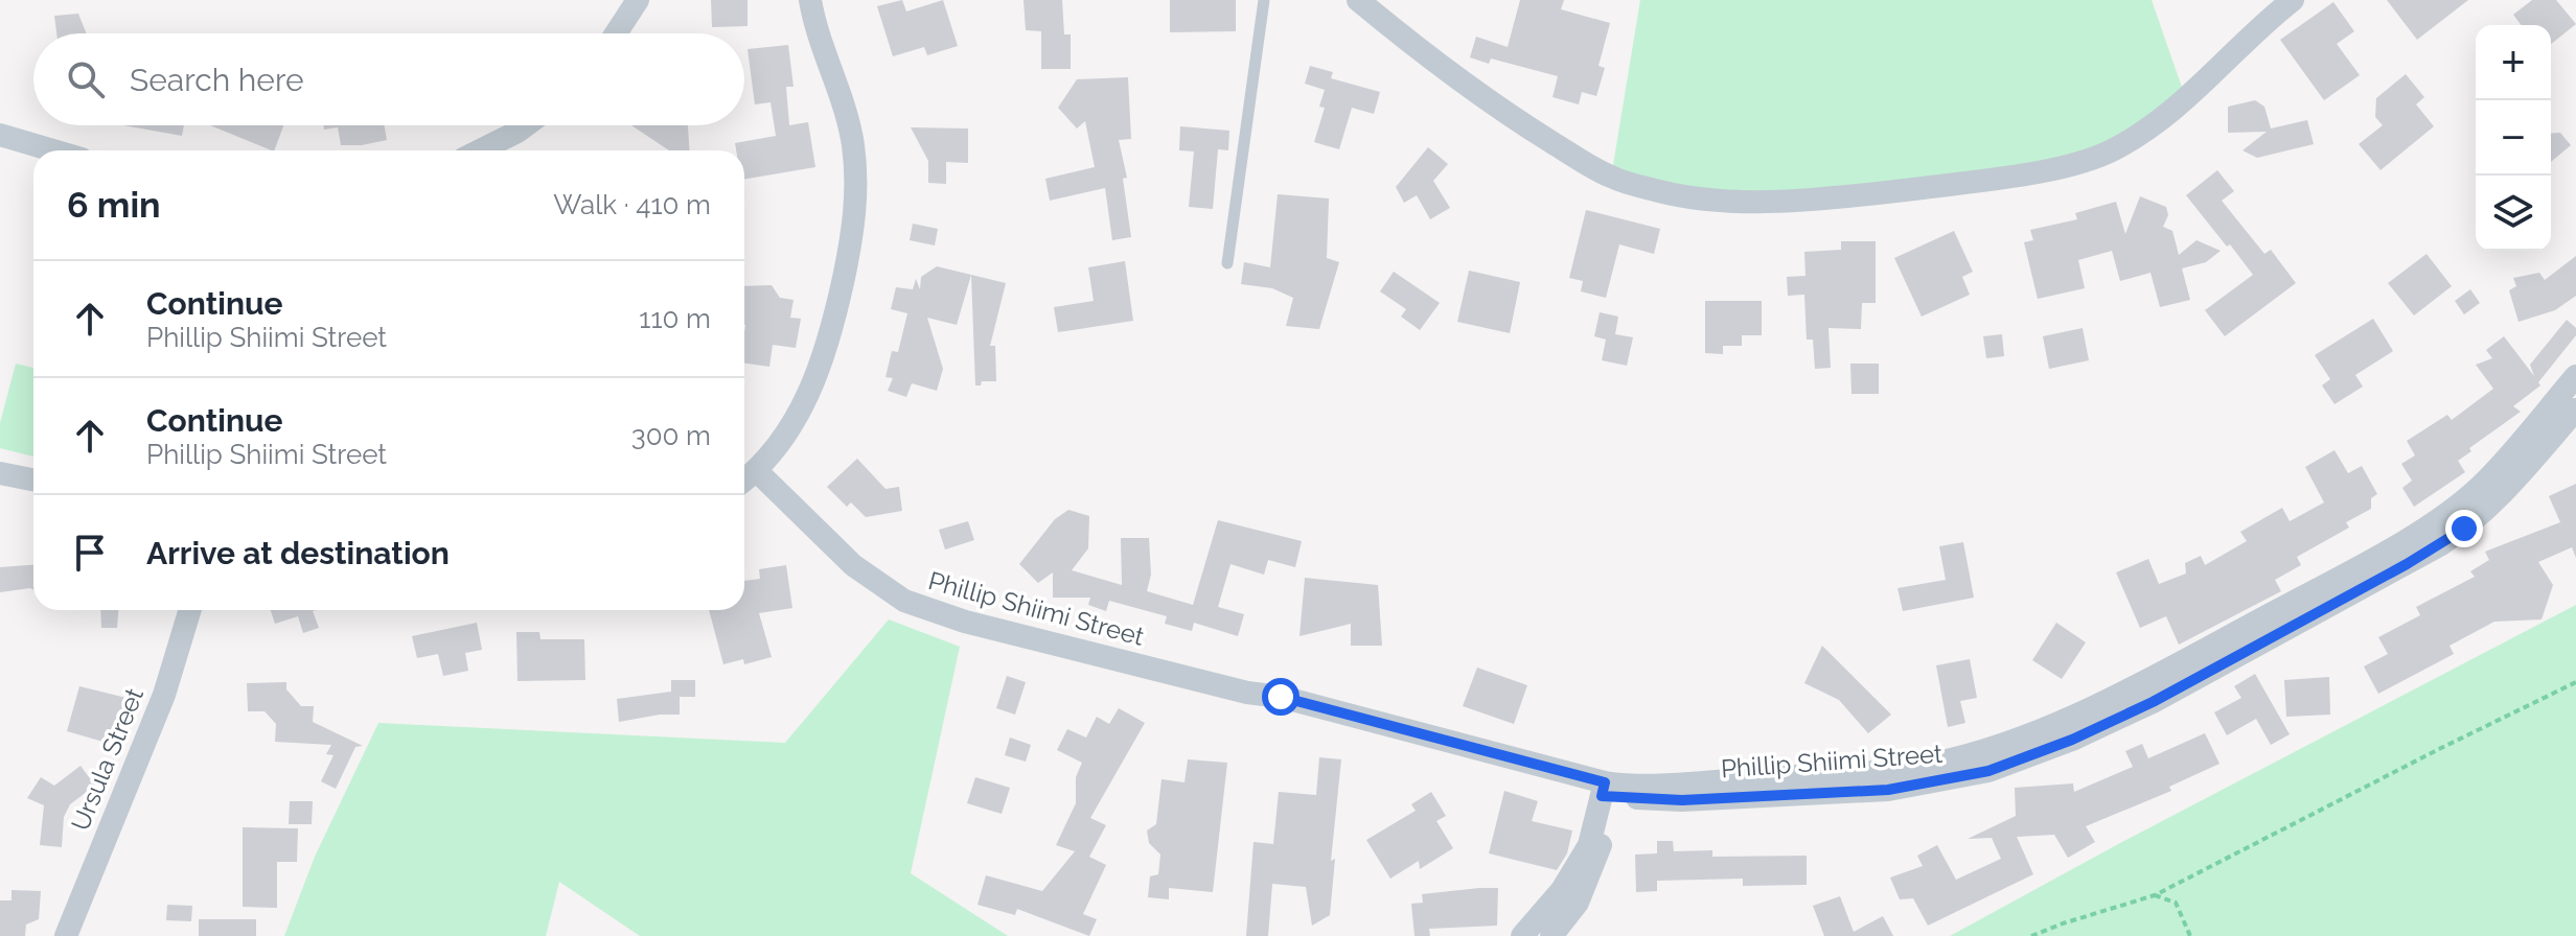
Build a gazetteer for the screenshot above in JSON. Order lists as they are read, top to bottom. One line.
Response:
{"streets":{"street":["Phillip Shiimi Street","Ursula Street"]},"page":{"map_buttons":["+","−"],"search":"Search here","heading":["6 min","Walk · 410 m"],"list":[["Continue","Phillip Shiimi Street","110 m"],["Continue","Phillip Shiimi Street","300 m"],"Arrive at destination"]}}
